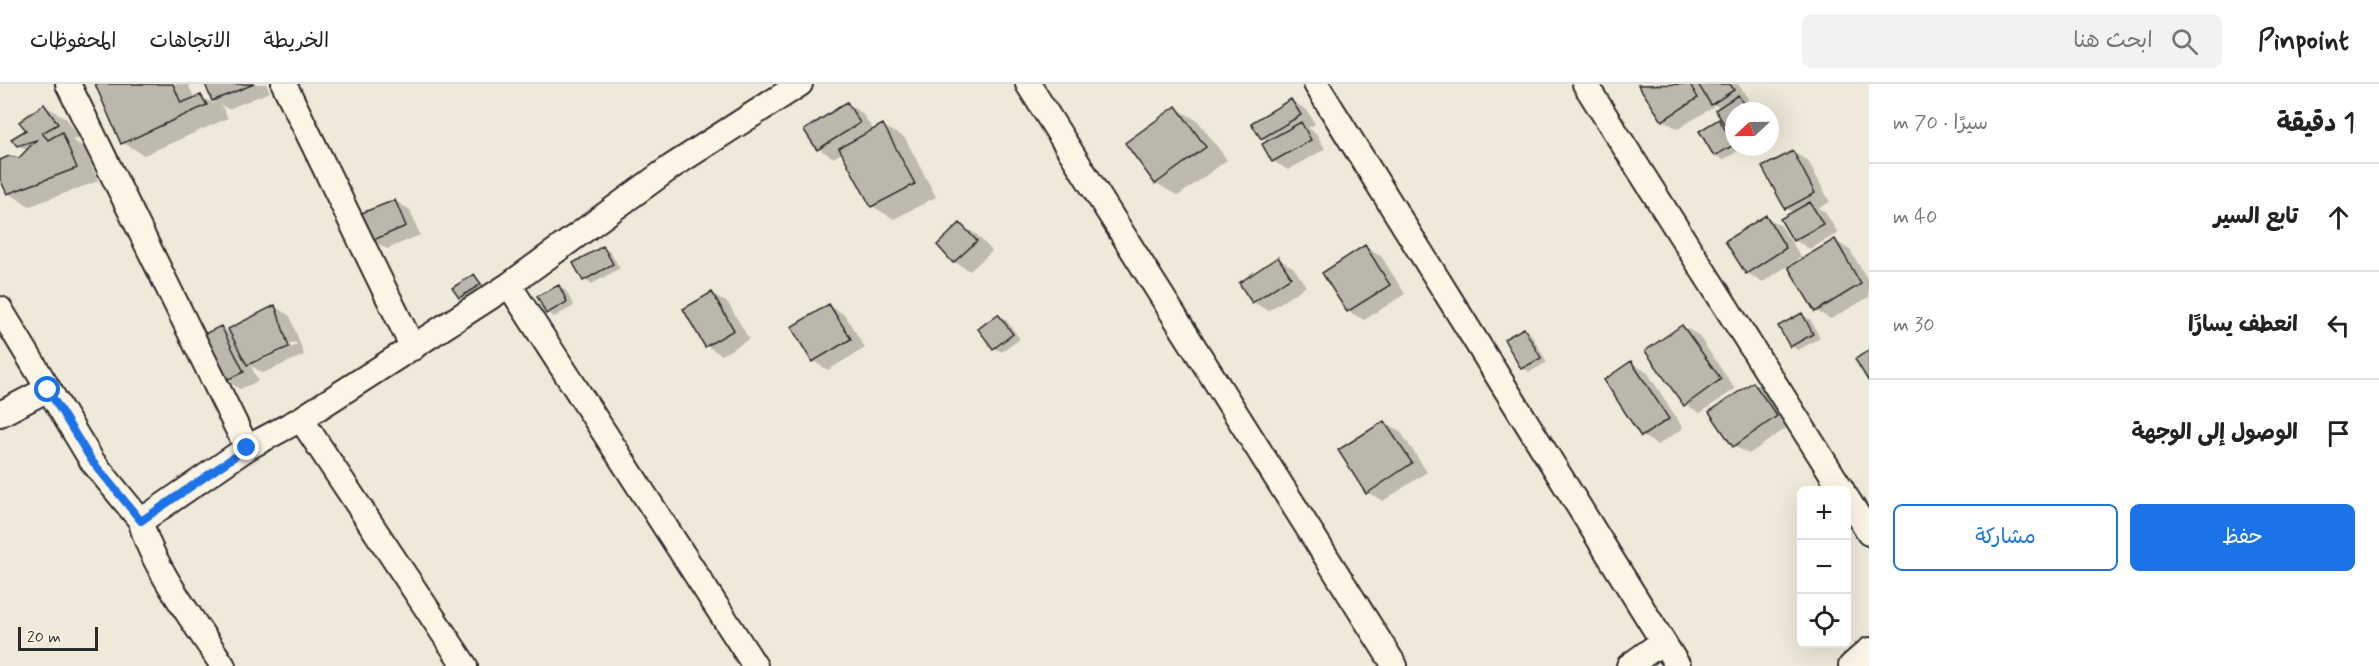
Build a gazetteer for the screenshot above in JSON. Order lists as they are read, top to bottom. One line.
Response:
{"scale_bar":"20 m","north":"left","page":{"header":"Pinpoint","search":"ابحث هنا","nav":["الخريطة","الاتجاهات","المحفوظات"],"heading":["1 دقيقة","سيرًا · 70 m"],"list":[["تابع السير","40 m"],["انعطف يسارًا","30 m"],"الوصول إلى الوجهة"],"buttons":["حفظ","مشاركة"],"map_buttons":["+","−"],"scale":"20 m"}}
